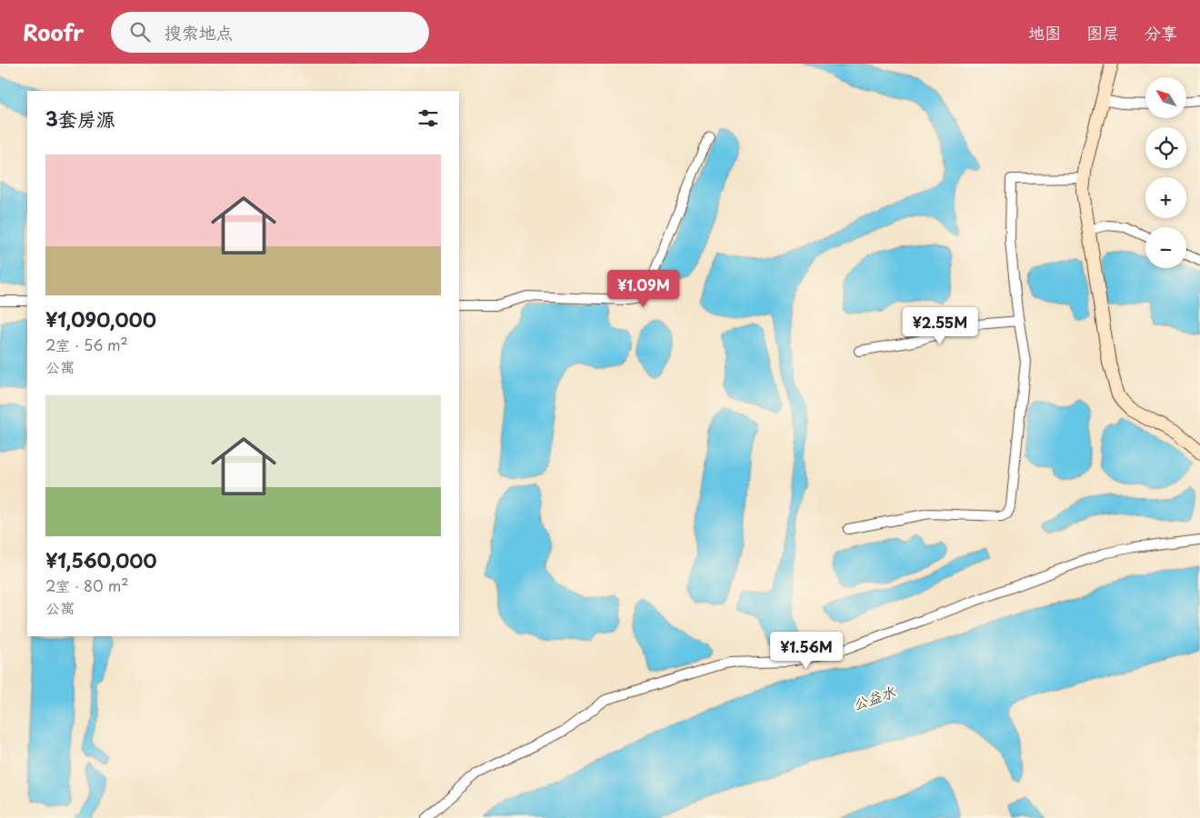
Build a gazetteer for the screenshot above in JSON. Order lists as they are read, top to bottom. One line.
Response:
{"water":["公益水"],"north":"top left","page":{"header":"Roofr","search":"搜索地点","nav":["地图","图层","分享"],"map_buttons":["+","−"],"heading":"3套房源","list":[{"name":"¥1,090,000","note":"2室 · 56 m² · 公寓"},{"name":"¥1,560,000","note":"2室 · 80 m² · 公寓"}],"price":["¥1.09M","¥2.55M","¥1.56M"]}}
